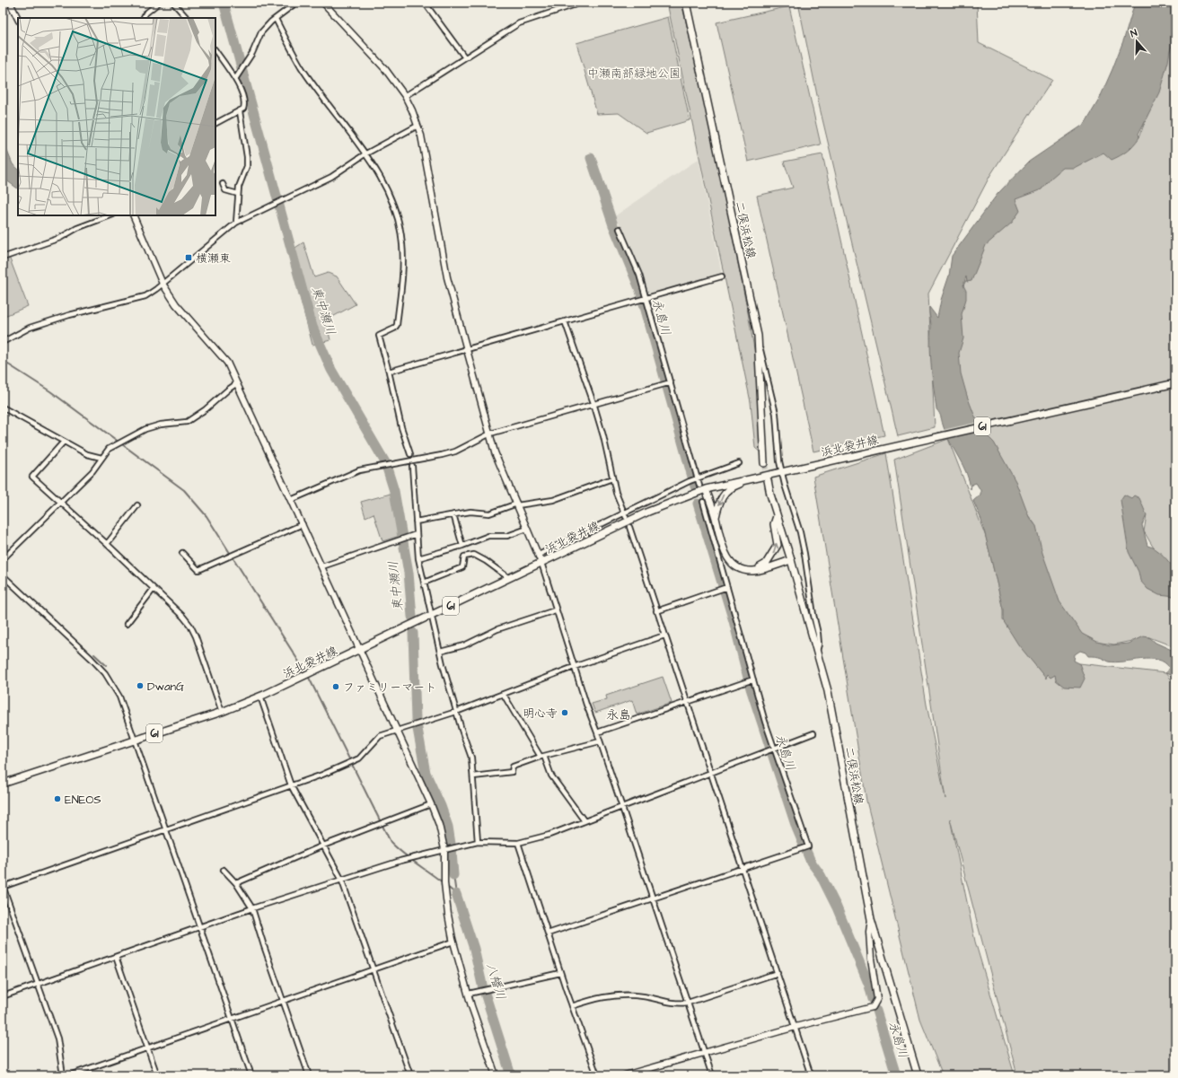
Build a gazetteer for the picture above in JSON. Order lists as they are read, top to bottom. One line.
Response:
{"streets":{"main road":["二俣浜松線","61","浜北袋井線"]},"districts":["永島"],"water":["東中瀬川","永島川","八幡川"],"parks":["中瀬南部緑地公園"],"places":{"transit":["横瀬東"],"other":["DwanG","ファミリーマート","明心寺","ENEOS"]},"north":"top"}
